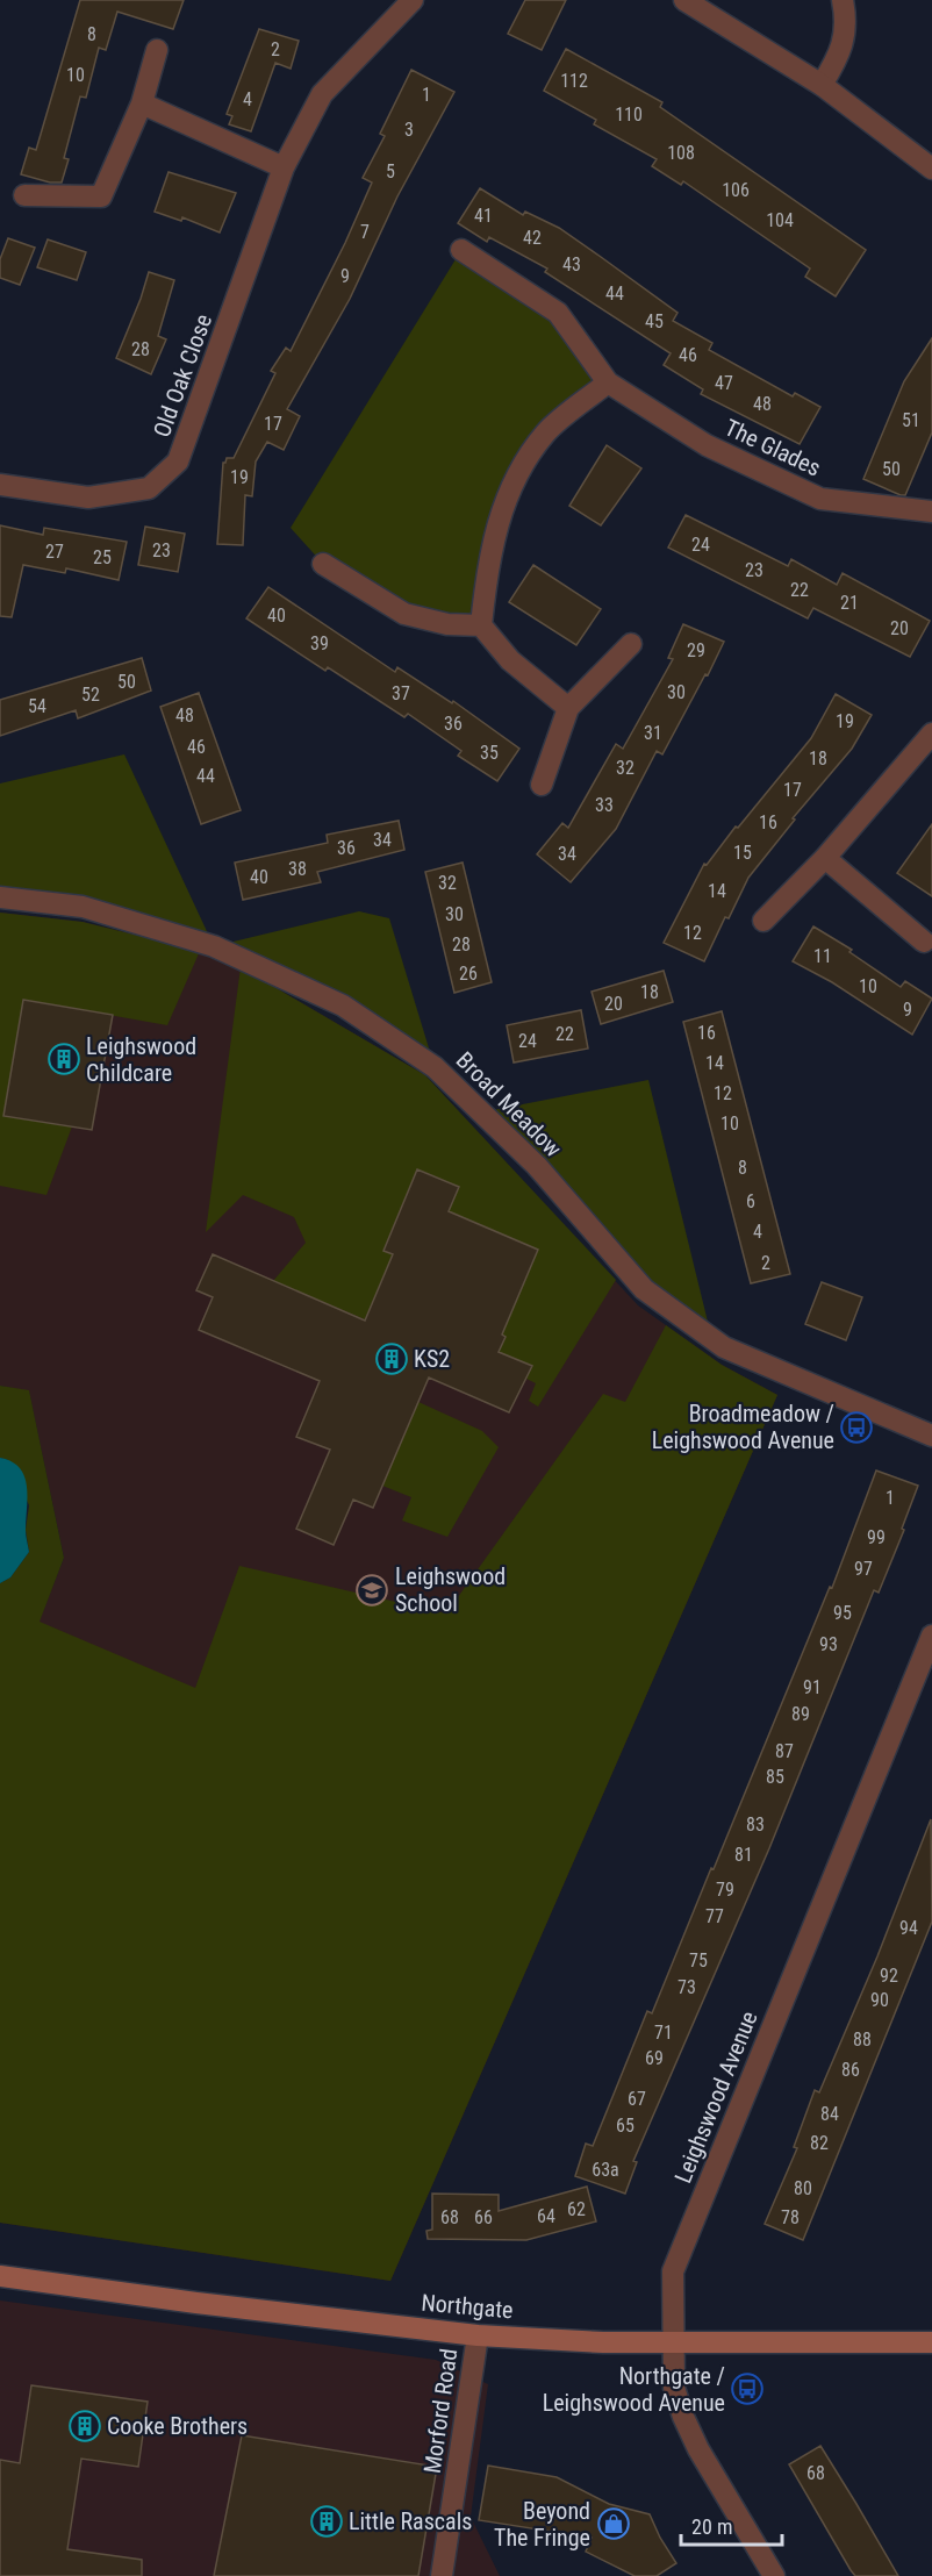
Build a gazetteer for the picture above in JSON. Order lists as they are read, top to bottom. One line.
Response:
{"streets":{"main road":["Northgate"],"street":["Old Oak Close","The Glades","Broad Meadow","Leighswood Avenue","Morford Road"]},"crossings":[["Leighswood Avenue","Northgate"],["Northgate","Morford Road"]],"places":{"building":["Leighswood Childcare","KS2","Cooke Brothers","Little Rascals"],"bus stop":["Broadmeadow / Leighswood Avenue","Northgate / Leighswood Avenue"],"school or university":["Leighswood School"],"shop":["Beyond The Fringe"]},"house_numbers":["8","2","10","112","1","4","110","3","108","5","106","41","104","7","42","43","9","44","45","28","46","47","48","51","17","50","19","24","23","27","25","23","22","21","40","20","39","29","50","30","37","52","54","48","19","36","31","46","35","18","32","44","17","33","16","34","36","15","34","38","40","32","14","30","12","28","11","26","10","18","20","9","16","22","24","14","12","10","8","6","4","2","1","99","97","95","93","91","89","87","85","83","81","79","77","94","75","92","73","90","71","88","69","86","67","84","65","82","63a","80","62","64","68","66","78","68"],"scale_bar":"20 m"}
